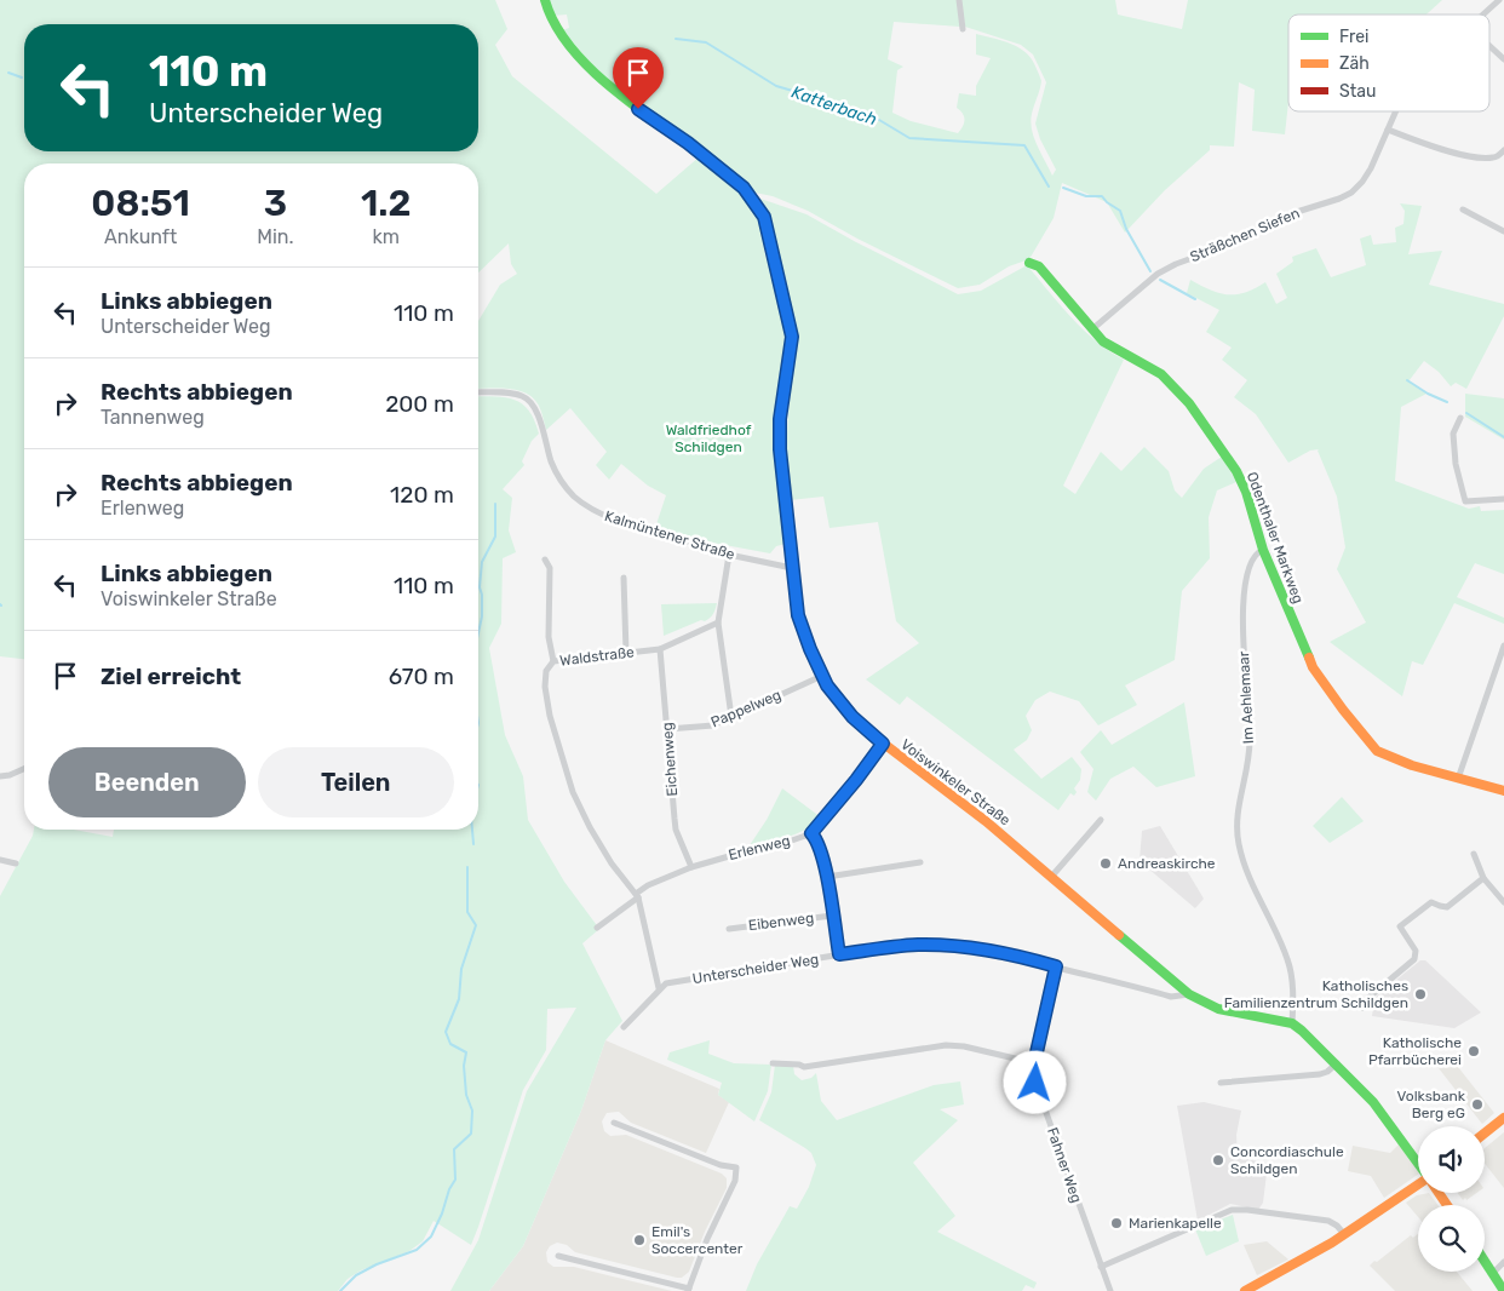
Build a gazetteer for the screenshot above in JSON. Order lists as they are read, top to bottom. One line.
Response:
{"streets":{"street":["Sträßchen Siefen","Kalmüntener Straße","Odenthaler Markweg","Waldstraße","Im Aehlemaar","Pappelweg","Eichenweg","Voiswinkeler Straße","Erlenweg","Eibenweg","Unterscheider Weg","Fahner Weg"]},"crossings":[["Sträßchen Siefen","Odenthaler Markweg"],["Kalmüntener Straße","Voiswinkeler Straße"],["Odenthaler Markweg","Im Aehlemaar"],["Waldstraße","Eichenweg"],["Waldstraße","Erlenweg"],["Waldstraße","Unterscheider Weg"],["Im Aehlemaar","Voiswinkeler Straße"],["Pappelweg","Eichenweg"],["Pappelweg","Voiswinkeler Straße"],["Eichenweg","Erlenweg"],["Voiswinkeler Straße","Erlenweg"],["Voiswinkeler Straße","Unterscheider Weg"],["Unterscheider Weg","Fahner Weg"]],"water":["Katterbach"],"parks":["Waldfriedhof Schildgen"],"places":["Andreaskirche","Katholisches Familienzentrum Schildgen","Katholische Pfarrbücherei","Volksbank Berg eG","Concordiaschule Schildgen","Marienkapelle","Emil's Soccercenter"],"legend":["Frei","Zäh","Stau"],"page":{"turn":["110 m","Unterscheider Weg"],"eta":["08:51","Ankunft","3","Min.","1.2","km"],"list":[{"name":"Links abbiegen","note":"Unterscheider Weg","value":"110 m"},{"name":"Rechts abbiegen","note":"Tannenweg","value":"200 m"},{"name":"Rechts abbiegen","note":"Erlenweg","value":"120 m"},{"name":"Links abbiegen","note":"Voiswinkeler Straße","value":"110 m"},{"name":"Ziel erreicht","value":"670 m"}],"buttons":["Beenden","Teilen"]}}
